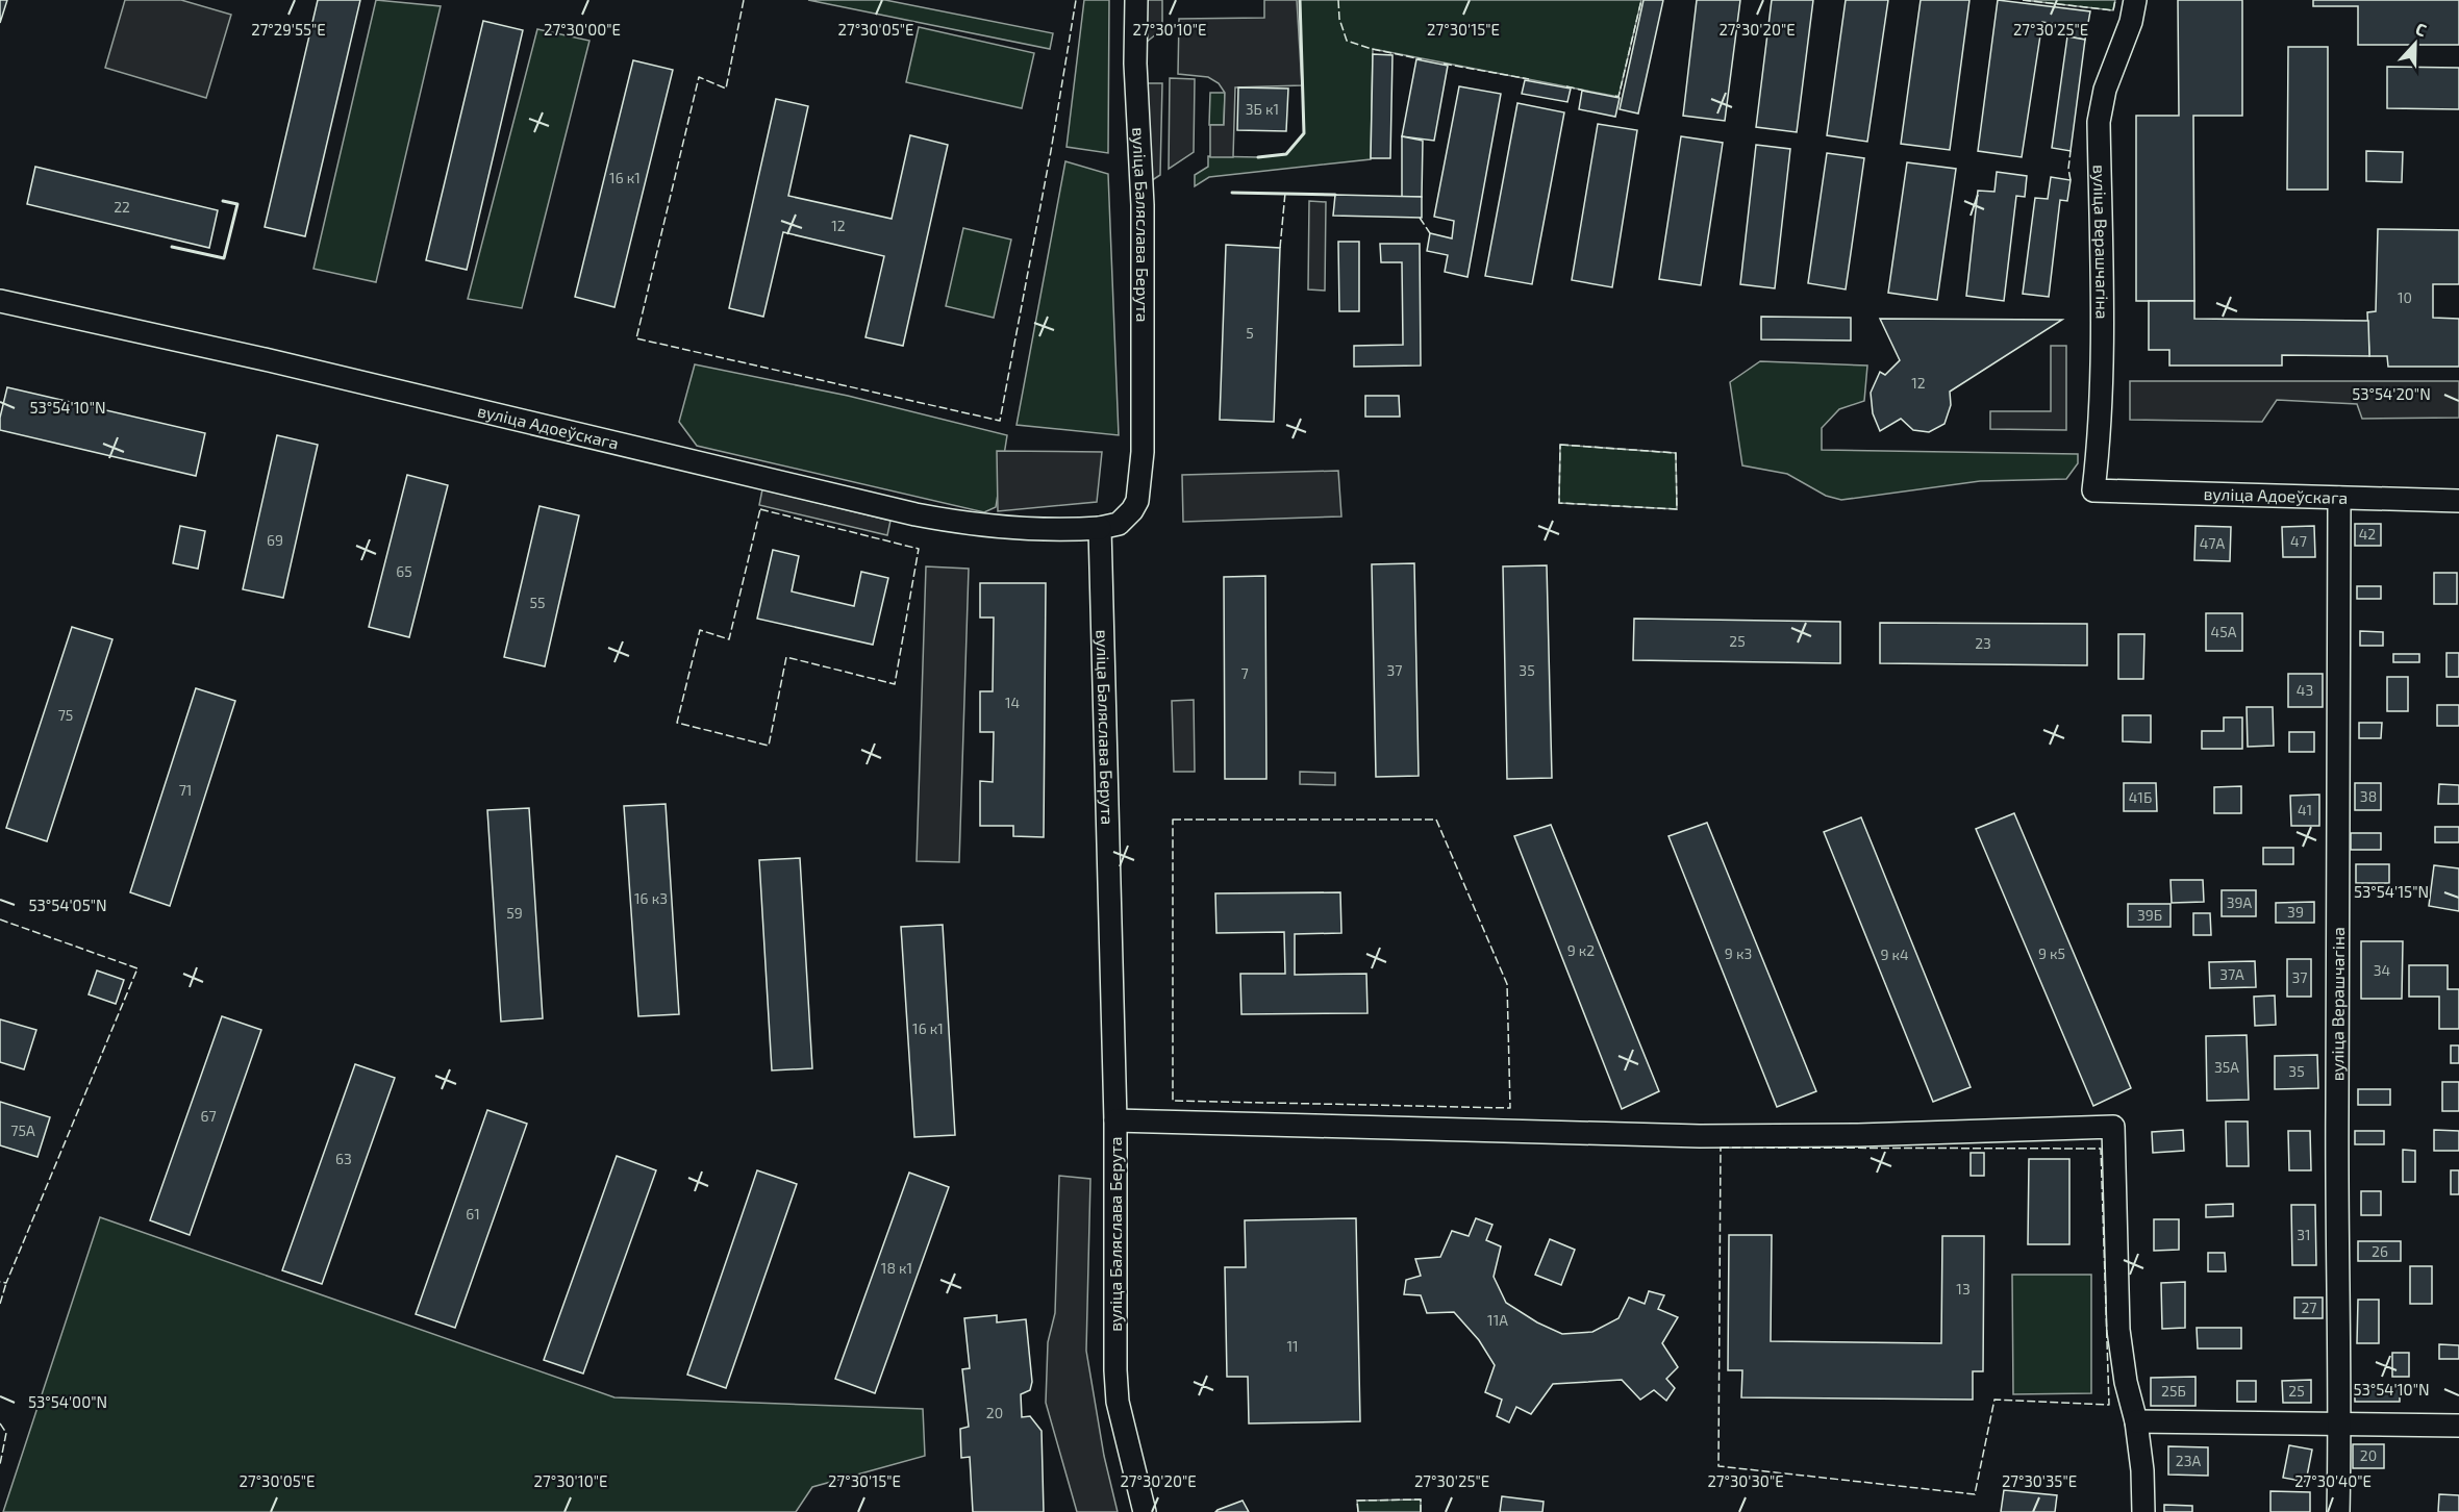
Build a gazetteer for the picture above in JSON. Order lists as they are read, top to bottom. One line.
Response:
{"streets":{"street":["вуліца Баляслава Берута","вуліца Верашчагіна","вуліца Адоеўскага"]},"crossings":[["вуліца Баляслава Берута","вуліца Адоеўскага"],["вуліца Верашчагіна","вуліца Адоеўскага"]],"house_numbers":["3Б к1","16 к1","22","12","10","5","12","42","69","47","47А","65","55","45А","25","23","37","35","7","43","14","75","71","38","41Б","41","16 к3","39А","39","59","39Б","9 к2","9 к3","9 к5","9 к4","34","37А","37","16 к1","35А","35","67","75А","63","61","31","26","18 к1","13","27","11А","11","25Б","25","20","20","23А"],"north":"top","coordinates":["27°30'00\"E","27°29'55\"E","27°30'05\"E","27°30'10\"E","27°30'15\"E","27°30'20\"E","27°30'25\"E","53°54'20\"N","53°54'10\"N","53°54'15\"N","53°54'05\"N","53°54'00\"N","27°30'30\"E","27°30'35\"E","27°30'40\"E"]}
